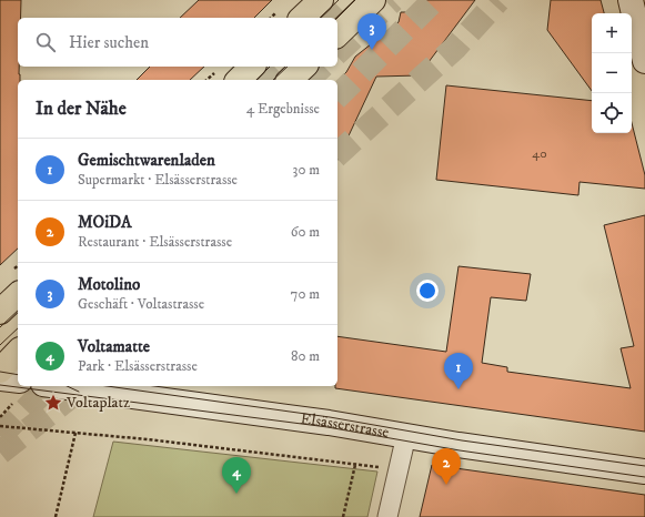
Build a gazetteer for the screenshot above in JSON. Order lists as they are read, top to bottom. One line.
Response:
{"streets":{"main road":["Elsässerstrasse"]},"places":{"place":["Voltaplatz"]},"house_numbers":["40"],"page":{"map_buttons":["+","−"],"pins":["3","1","2","4"],"search":"Hier suchen","heading":["In der Nähe","4 Ergebnisse"],"list":[{"mark":"1","name":"Gemischtwarenladen","note":"Supermarkt · Elsässerstrasse","value":"30 m"},{"mark":"2","name":"MOiDA","note":"Restaurant · Elsässerstrasse","value":"60 m"},{"mark":"3","name":"Motolino","note":"Geschäft · Voltastrasse","value":"70 m"},{"mark":"4","name":"Voltamatte","note":"Park · Elsässerstrasse","value":"80 m"}]}}
